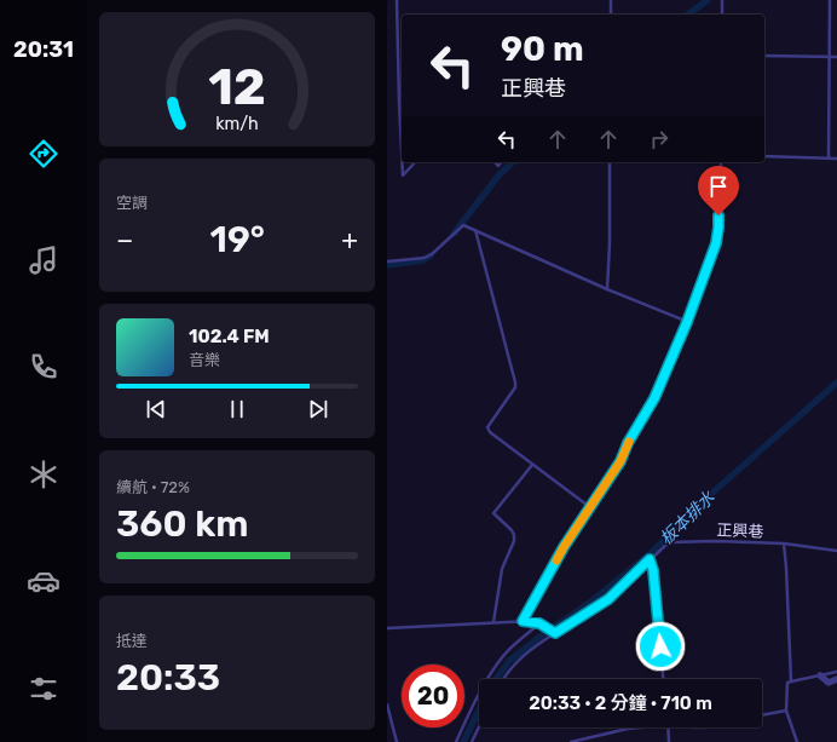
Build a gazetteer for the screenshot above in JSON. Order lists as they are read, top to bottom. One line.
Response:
{"streets":{"lane":["正興巷"]},"water":["板本排水"],"page":{"tabs":"20:31","turn":["90 m","正興巷"],"tile":["空調",["續航 · 72%","360 km"],["抵達","20:33"]],"heat":["−","19°","+"],"song":["102.4 FM","音樂"],"limit":"20","trip":"20:33 · 2 分鐘 · 710 m","gauge":["12","km/h"]}}
